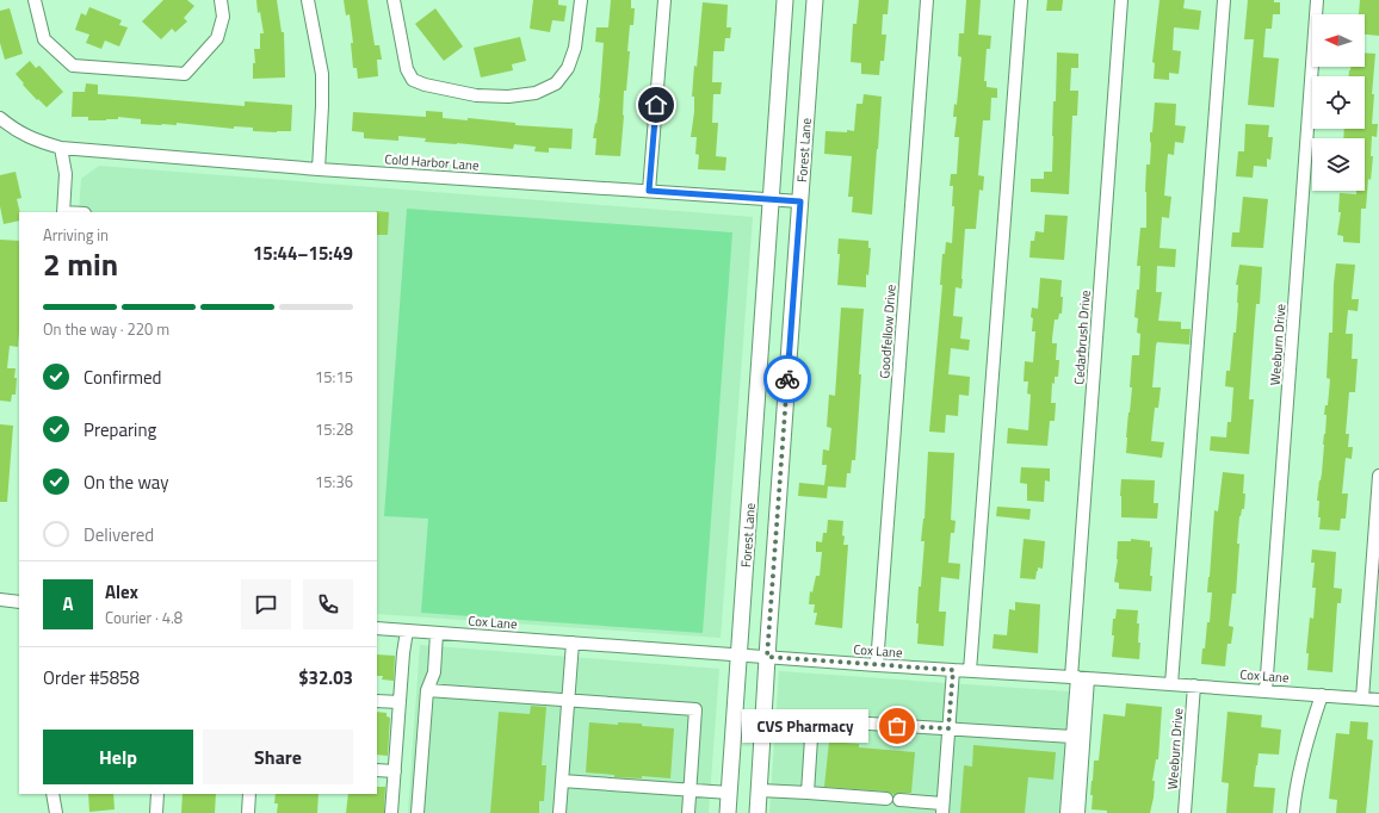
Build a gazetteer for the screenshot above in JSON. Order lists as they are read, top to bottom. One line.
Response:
{"streets":{"main road":["Forest Lane"],"street":["Cold Harbor Lane","Goodfellow Drive","Cedarbrush Drive","Weeburn Drive","Cox Lane"]},"crossings":[["Forest Lane","Cold Harbor Lane"],["Forest Lane","Cox Lane"],["Goodfellow Drive","Cox Lane"],["Cedarbrush Drive","Cox Lane"],["Weeburn Drive","Cox Lane"]],"places":["CVS Pharmacy"],"north":"left","page":{"heading":["2 min","Arriving in","15:44–15:49"],"panel":["Alex","Courier · 4.8","Order #5858","$32.03"],"bar":"On the way · 220 m","list":[["Confirmed","15:15"],["Preparing","15:28"],["On the way","15:36"],"Delivered"],"round":"A","bubble":"CVS Pharmacy","buttons":["Help","Share"]}}
